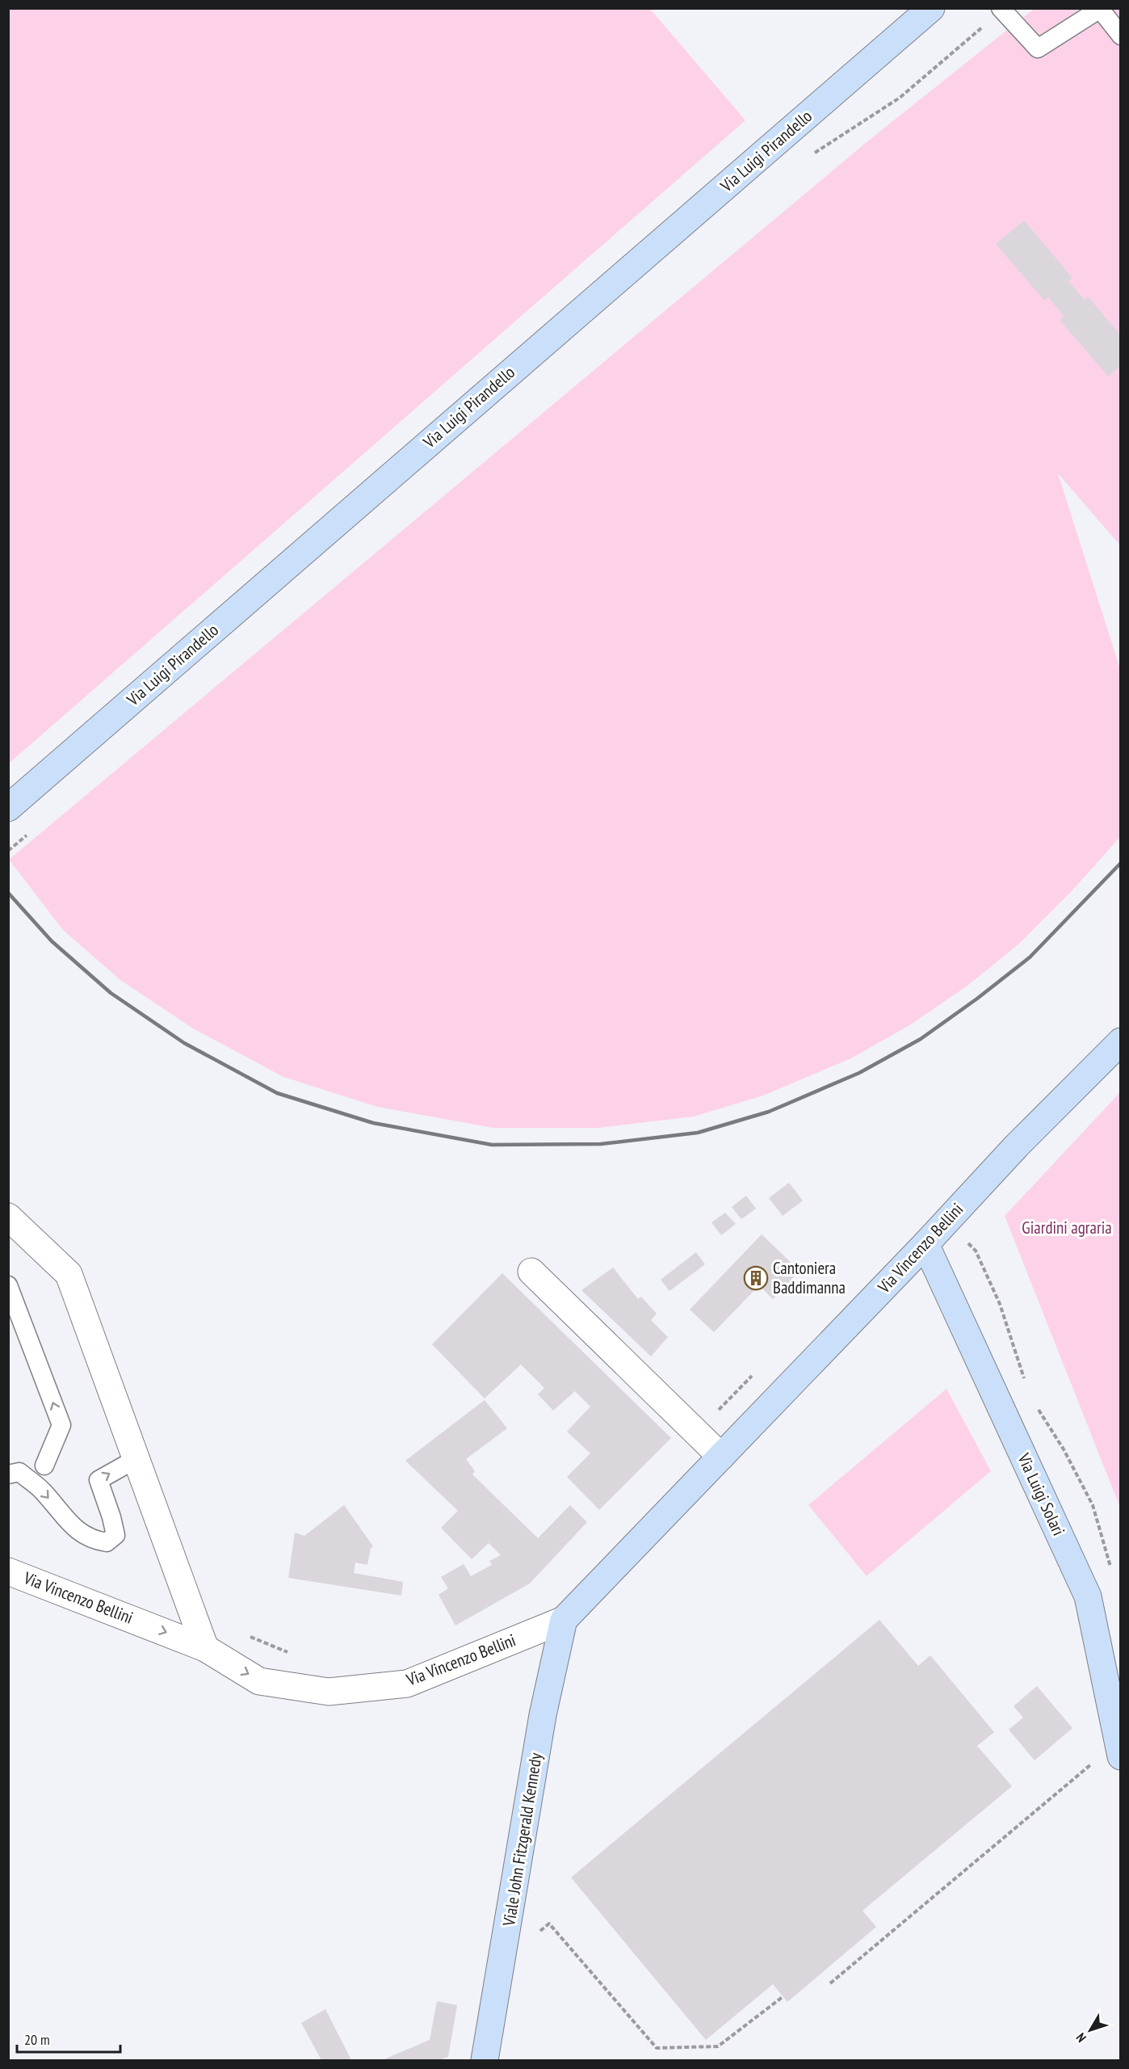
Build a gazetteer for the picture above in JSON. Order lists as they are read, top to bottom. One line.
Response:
{"streets":{"main road":["Via Luigi Pirandello","Via Vincenzo Bellini","Via Luigi Solari","Viale John Fitzgerald Kennedy"]},"crossings":[["Via Vincenzo Bellini","Via Luigi Solari"],["Via Vincenzo Bellini","Viale John Fitzgerald Kennedy"]],"one_way":["Via Vincenzo Bellini"],"parks":["Giardini agraria"],"places":{"building":["Cantoniera Baddimanna"]},"scale_bar":"20 m","north":"bottom left"}
